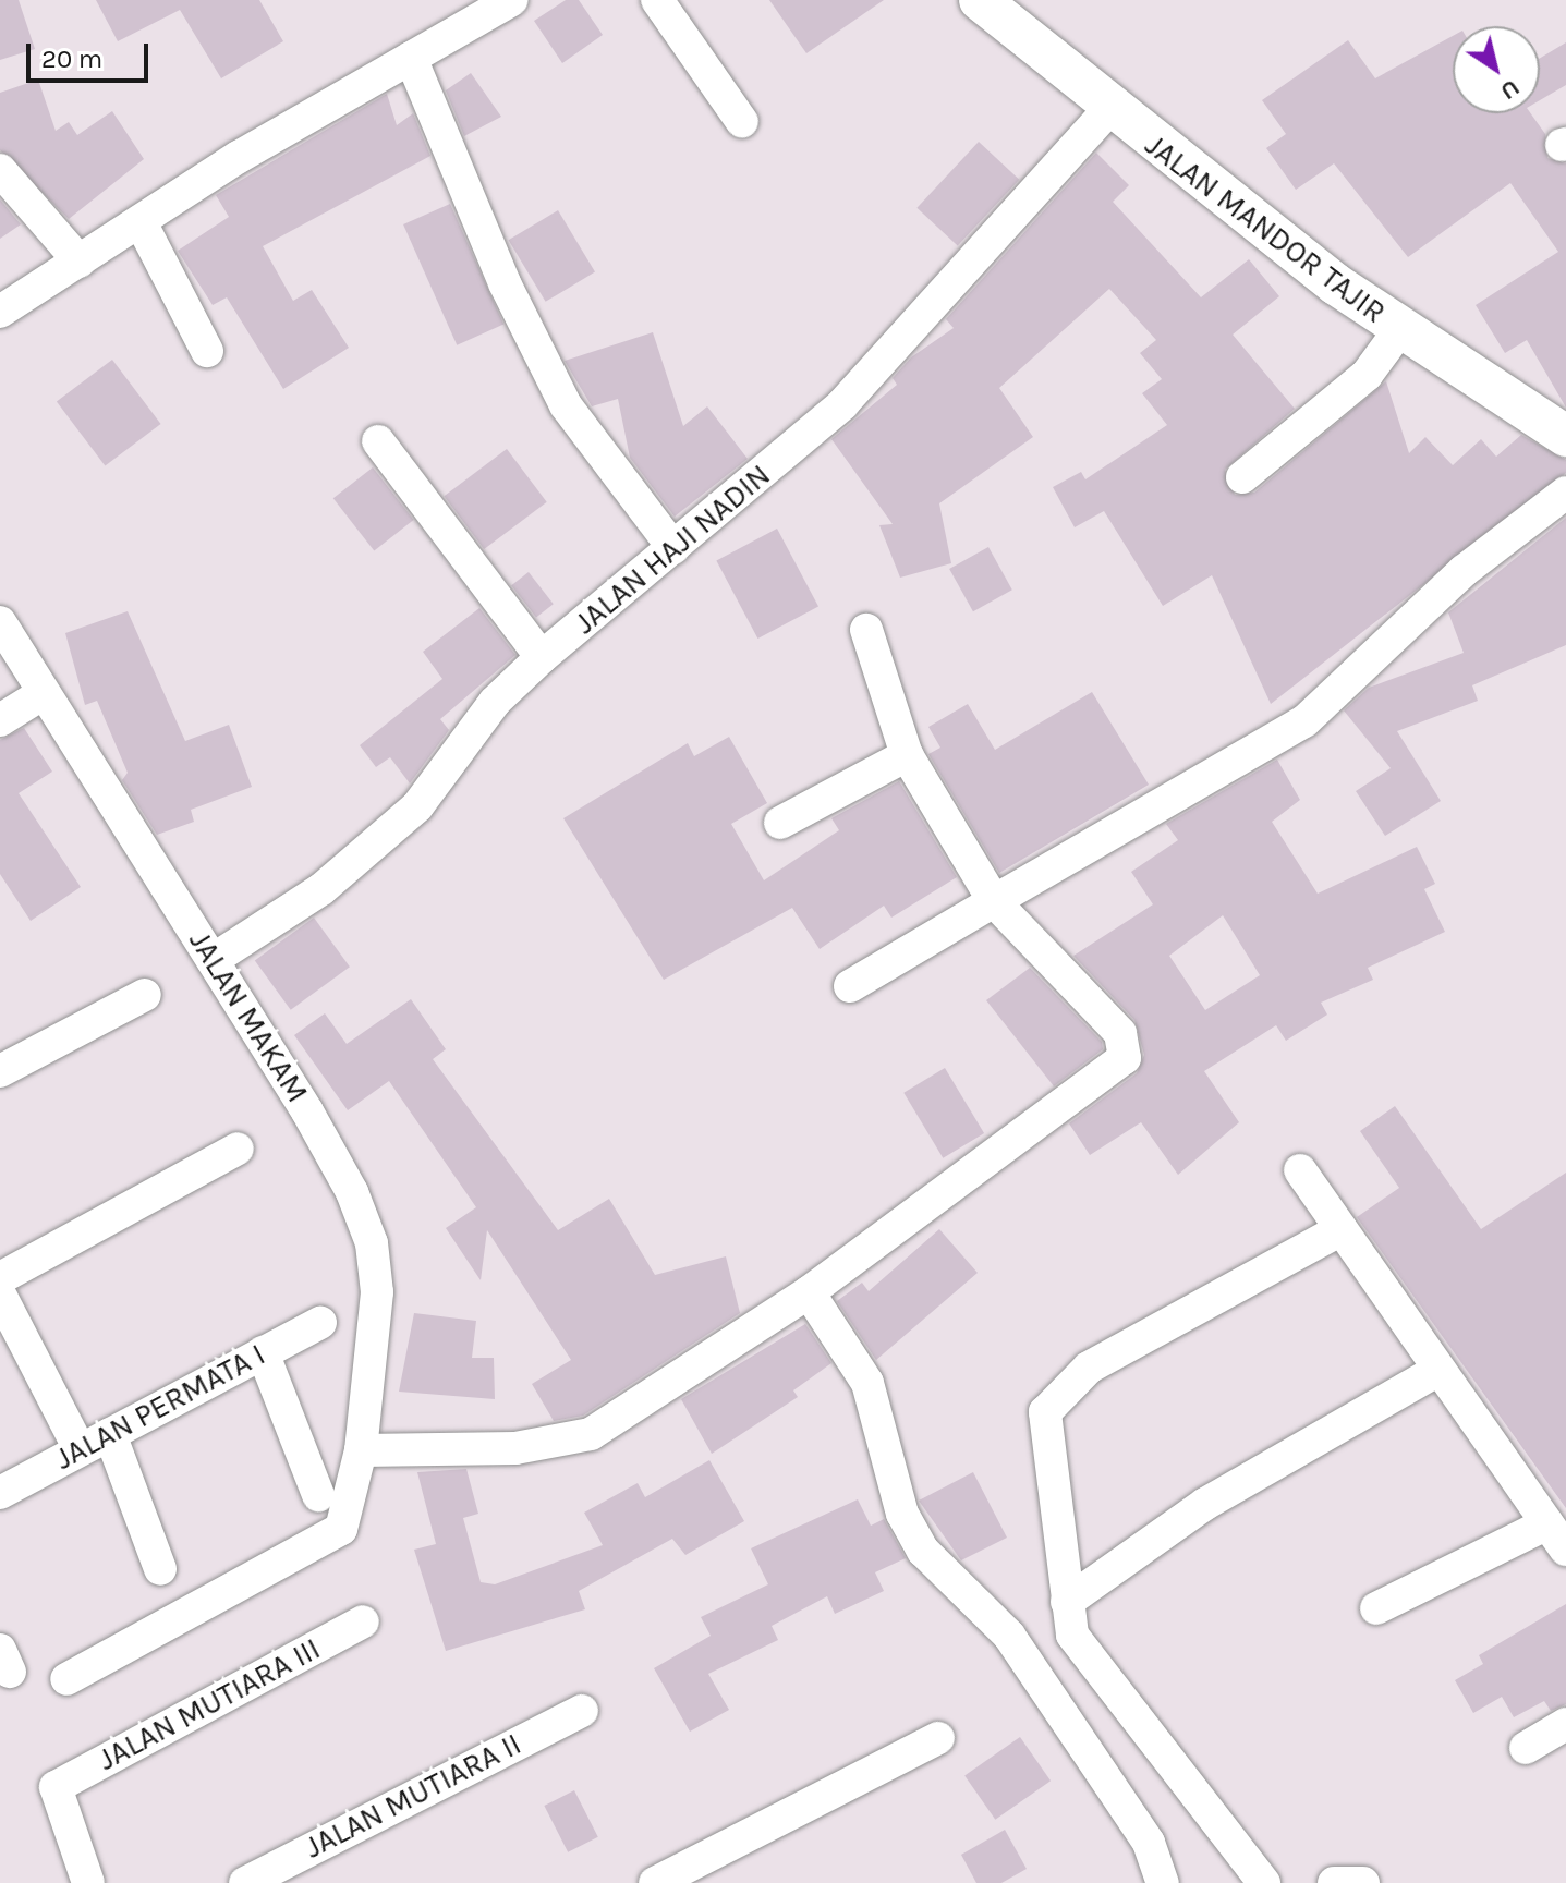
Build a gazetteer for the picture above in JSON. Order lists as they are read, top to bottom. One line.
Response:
{"streets":{"street":["JALAN MANDOR TAJIR","JALAN HAJI NADIN","JALAN MAKAM","JALAN PERMATA I","JALAN MUTIARA III","JALAN MUTIARA II"]},"crossings":[["JALAN MANDOR TAJIR","JALAN HAJI NADIN"],["JALAN HAJI NADIN","JALAN MAKAM"]],"scale_bar":"20 m","north":"bottom right"}
